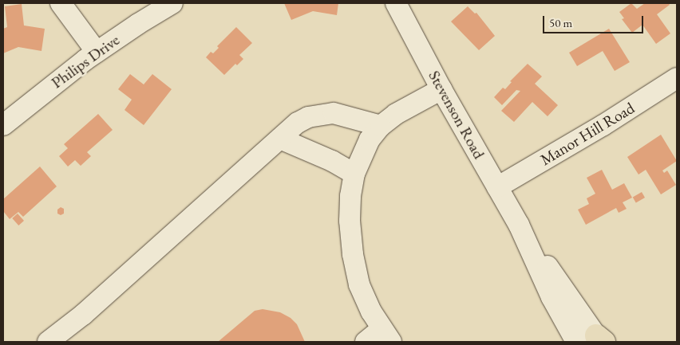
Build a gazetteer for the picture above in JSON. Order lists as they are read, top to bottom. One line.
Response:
{"streets":{"street":["Philips Drive","Stevenson Road","Manor Hill Road"]},"crossings":[["Stevenson Road","Manor Hill Road"]],"scale_bar":"50 m"}
